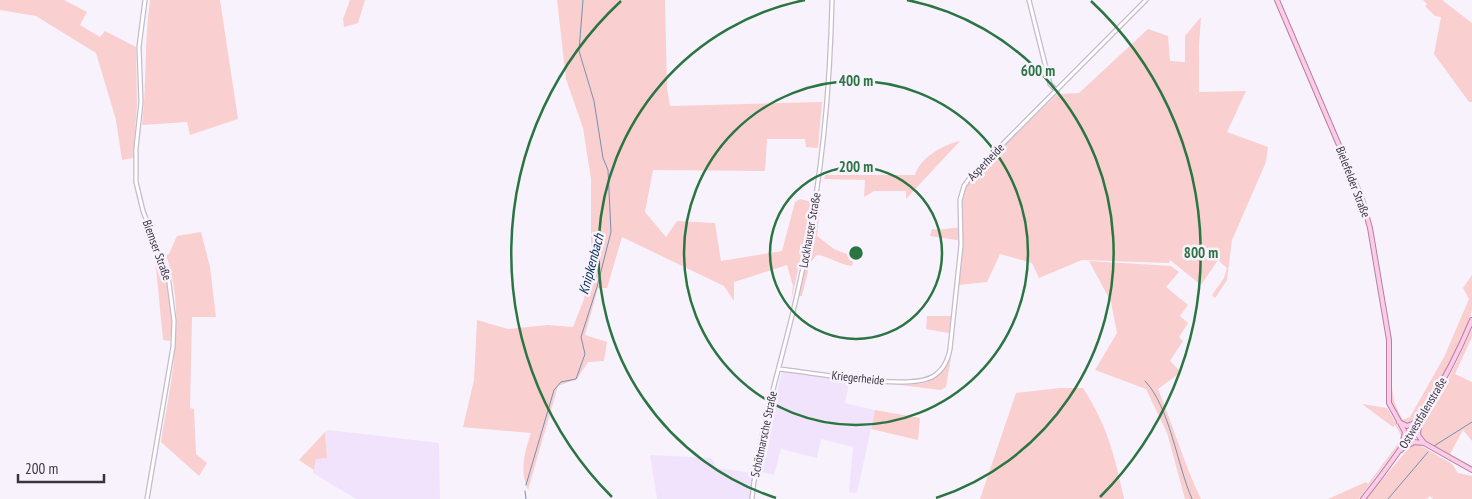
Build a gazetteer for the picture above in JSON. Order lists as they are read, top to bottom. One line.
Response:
{"streets":{"main road":["Bielefelder Straße","Ostwestfalenstraße"],"street":["Asperheide","Lockhauser Straße","Biemser Straße","Kriegerheide","Schötmarsche Straße"]},"crossings":[["Asperheide","Kriegerheide"],["Lockhauser Straße","Kriegerheide"],["Lockhauser Straße","Schötmarsche Straße"],["Kriegerheide","Schötmarsche Straße"]],"water":["Knipkenbach"],"scale_bar":"200 m","rings":["600 m","400 m","200 m","800 m"]}
